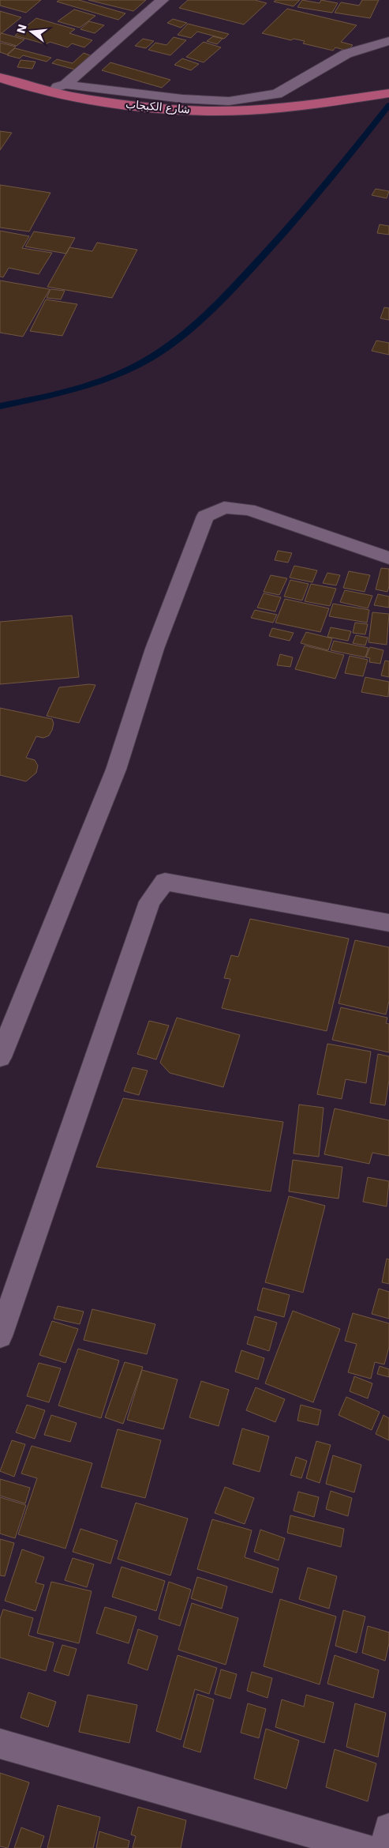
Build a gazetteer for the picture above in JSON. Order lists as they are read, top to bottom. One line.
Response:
{"streets":{"main road":["شارع الكبجاب"]},"north":"left"}
